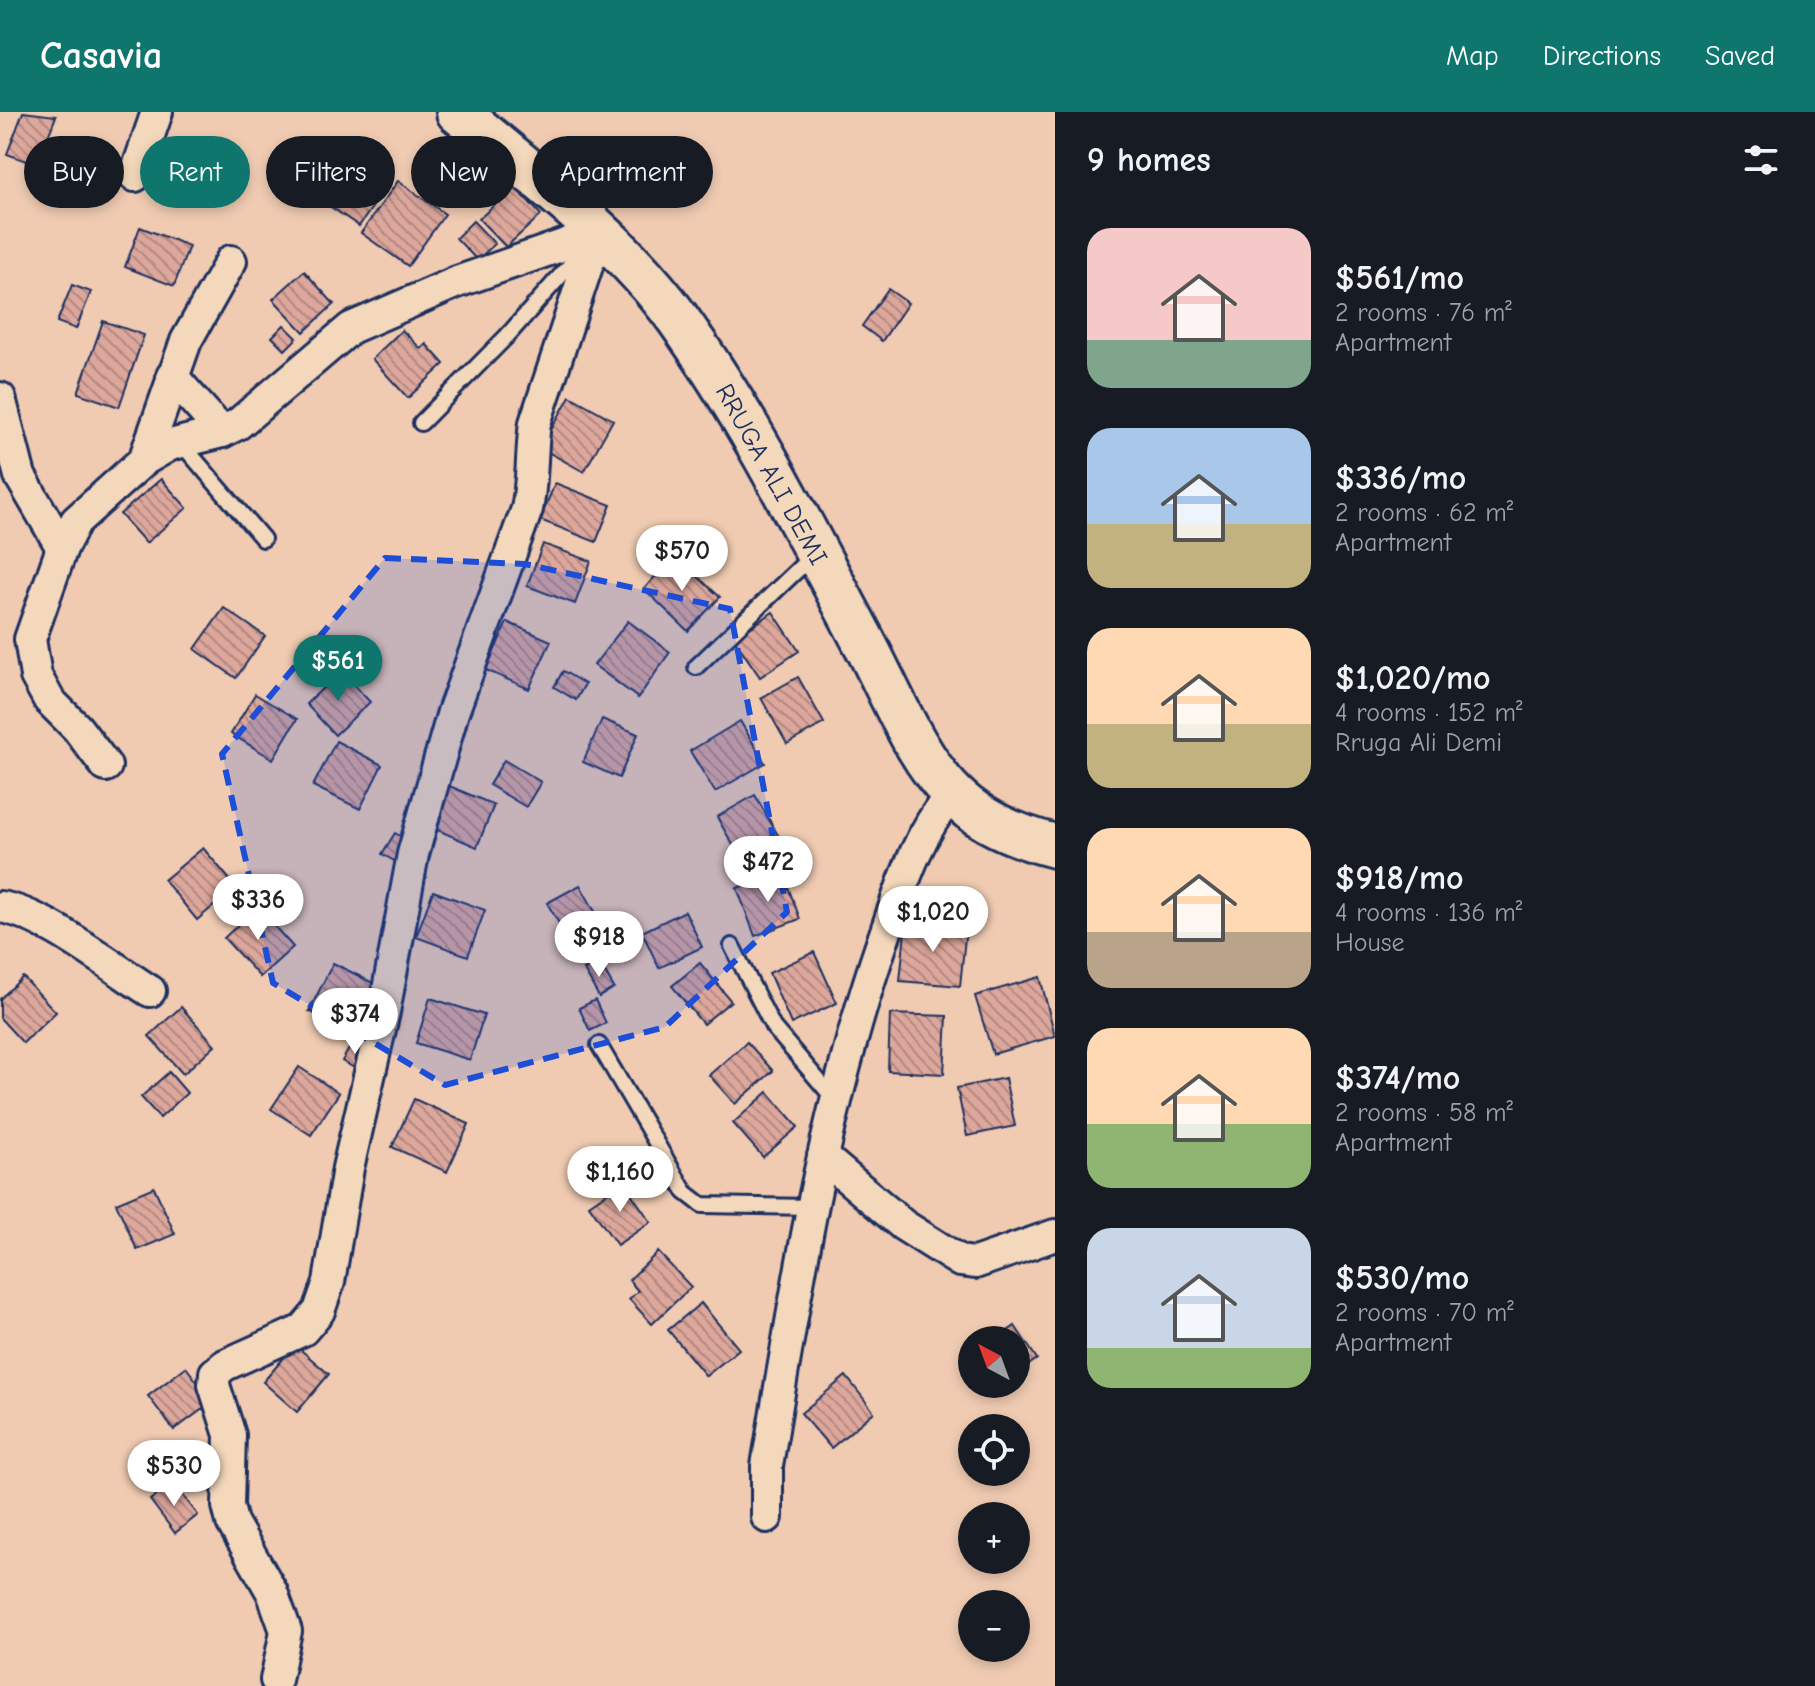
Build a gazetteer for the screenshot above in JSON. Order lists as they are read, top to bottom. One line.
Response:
{"streets":{"main road":["RRUGA ALI DEMI"]},"north":"top left","page":{"header":"Casavia","nav":["Map","Directions","Saved"],"heading":"9 homes","chip":["Buy","Rent","Filters","New","Apartment"],"list":[{"name":"$561/mo","note":"2 rooms · 76 m² · Apartment"},{"name":"$336/mo","note":"2 rooms · 62 m² · Apartment"},{"name":"$1,020/mo","note":"4 rooms · 152 m² · Rruga Ali Demi"},{"name":"$918/mo","note":"4 rooms · 136 m² · House"},{"name":"$374/mo","note":"2 rooms · 58 m² · Apartment"},{"name":"$530/mo","note":"2 rooms · 70 m² · Apartment"}],"price":["$570","$561","$472","$336","$1,020","$918","$374","$1,160","$530"],"map_buttons":["+","−"]}}
